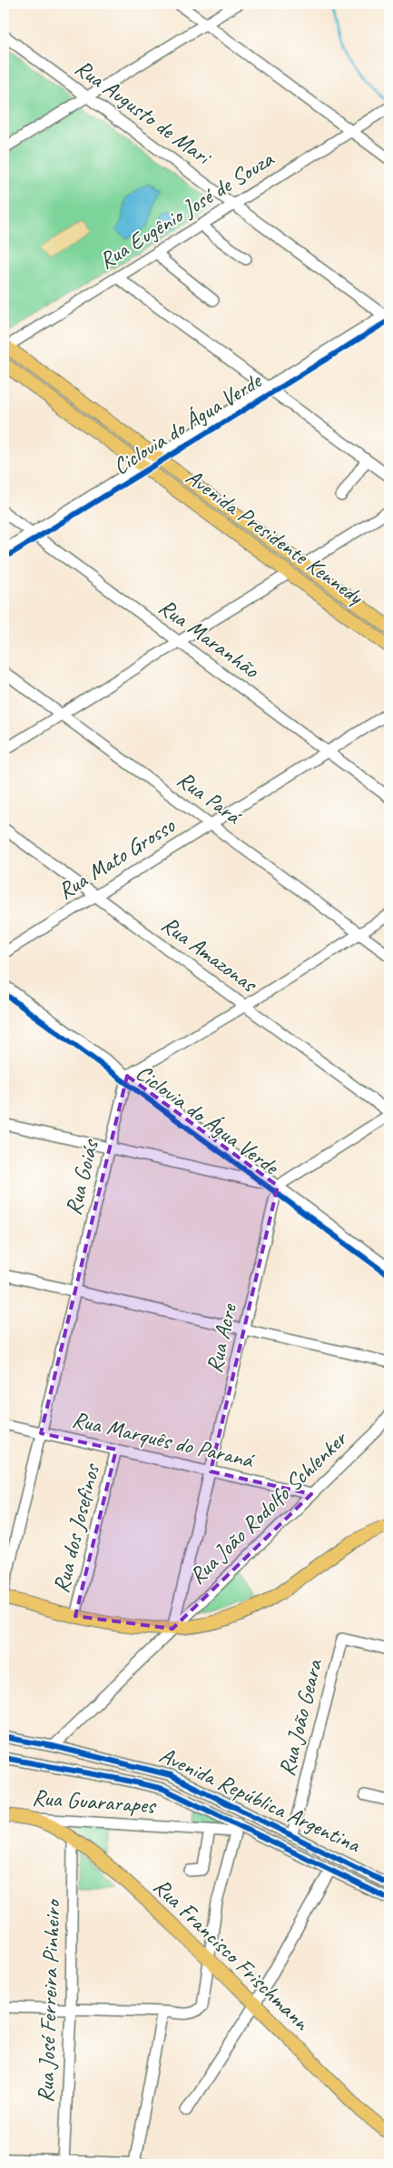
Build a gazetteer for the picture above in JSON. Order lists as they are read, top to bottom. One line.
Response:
{"streets":{"main road":["Avenida Presidente Kennedy","Rua Guararapes","Rua Francisco Frischmann"],"street":["Rua Augusto de Mari","Rua Eugênio José de Souza","Rua Maranhão","Rua Pará","Rua Mato Grosso","Rua Amazonas","Rua Goiás","Rua Acre","Rua Marquês do Paraná","Rua João Rodolfo Schlenker","Rua dos Josefinos","Rua João Geara","Avenida República Argentina","Rua José Ferreira Pinheiro"],"cycle path":["Ciclovia do Água Verde"]},"crossings":[["Rua Augusto de Mari","Rua Eugênio José de Souza"],["Rua Eugênio José de Souza","Avenida Presidente Kennedy"],["Rua Maranhão","Rua Mato Grosso"],["Rua Pará","Rua Mato Grosso"],["Rua Mato Grosso","Rua Amazonas"],["Rua Goiás","Rua Marquês do Paraná"],["Rua Acre","Rua Marquês do Paraná"],["Rua Acre","Rua João Rodolfo Schlenker"],["Rua Marquês do Paraná","Rua João Rodolfo Schlenker"],["Rua Marquês do Paraná","Rua dos Josefinos"],["Rua João Rodolfo Schlenker","Avenida República Argentina"],["Rua João Geara","Avenida República Argentina"],["Avenida República Argentina","Rua Guararapes"],["Rua Guararapes","Rua Francisco Frischmann"],["Rua Francisco Frischmann","Rua José Ferreira Pinheiro"]]}
